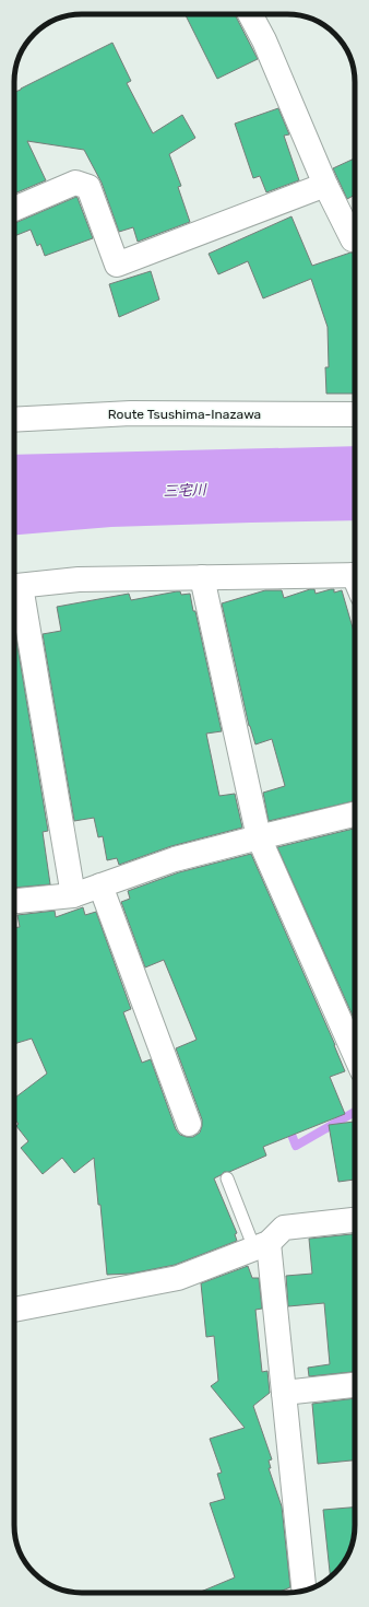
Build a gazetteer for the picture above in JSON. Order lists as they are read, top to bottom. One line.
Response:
{"streets":{"street":["Route Tsushima-Inazawa"]},"water":["三宅川"]}
